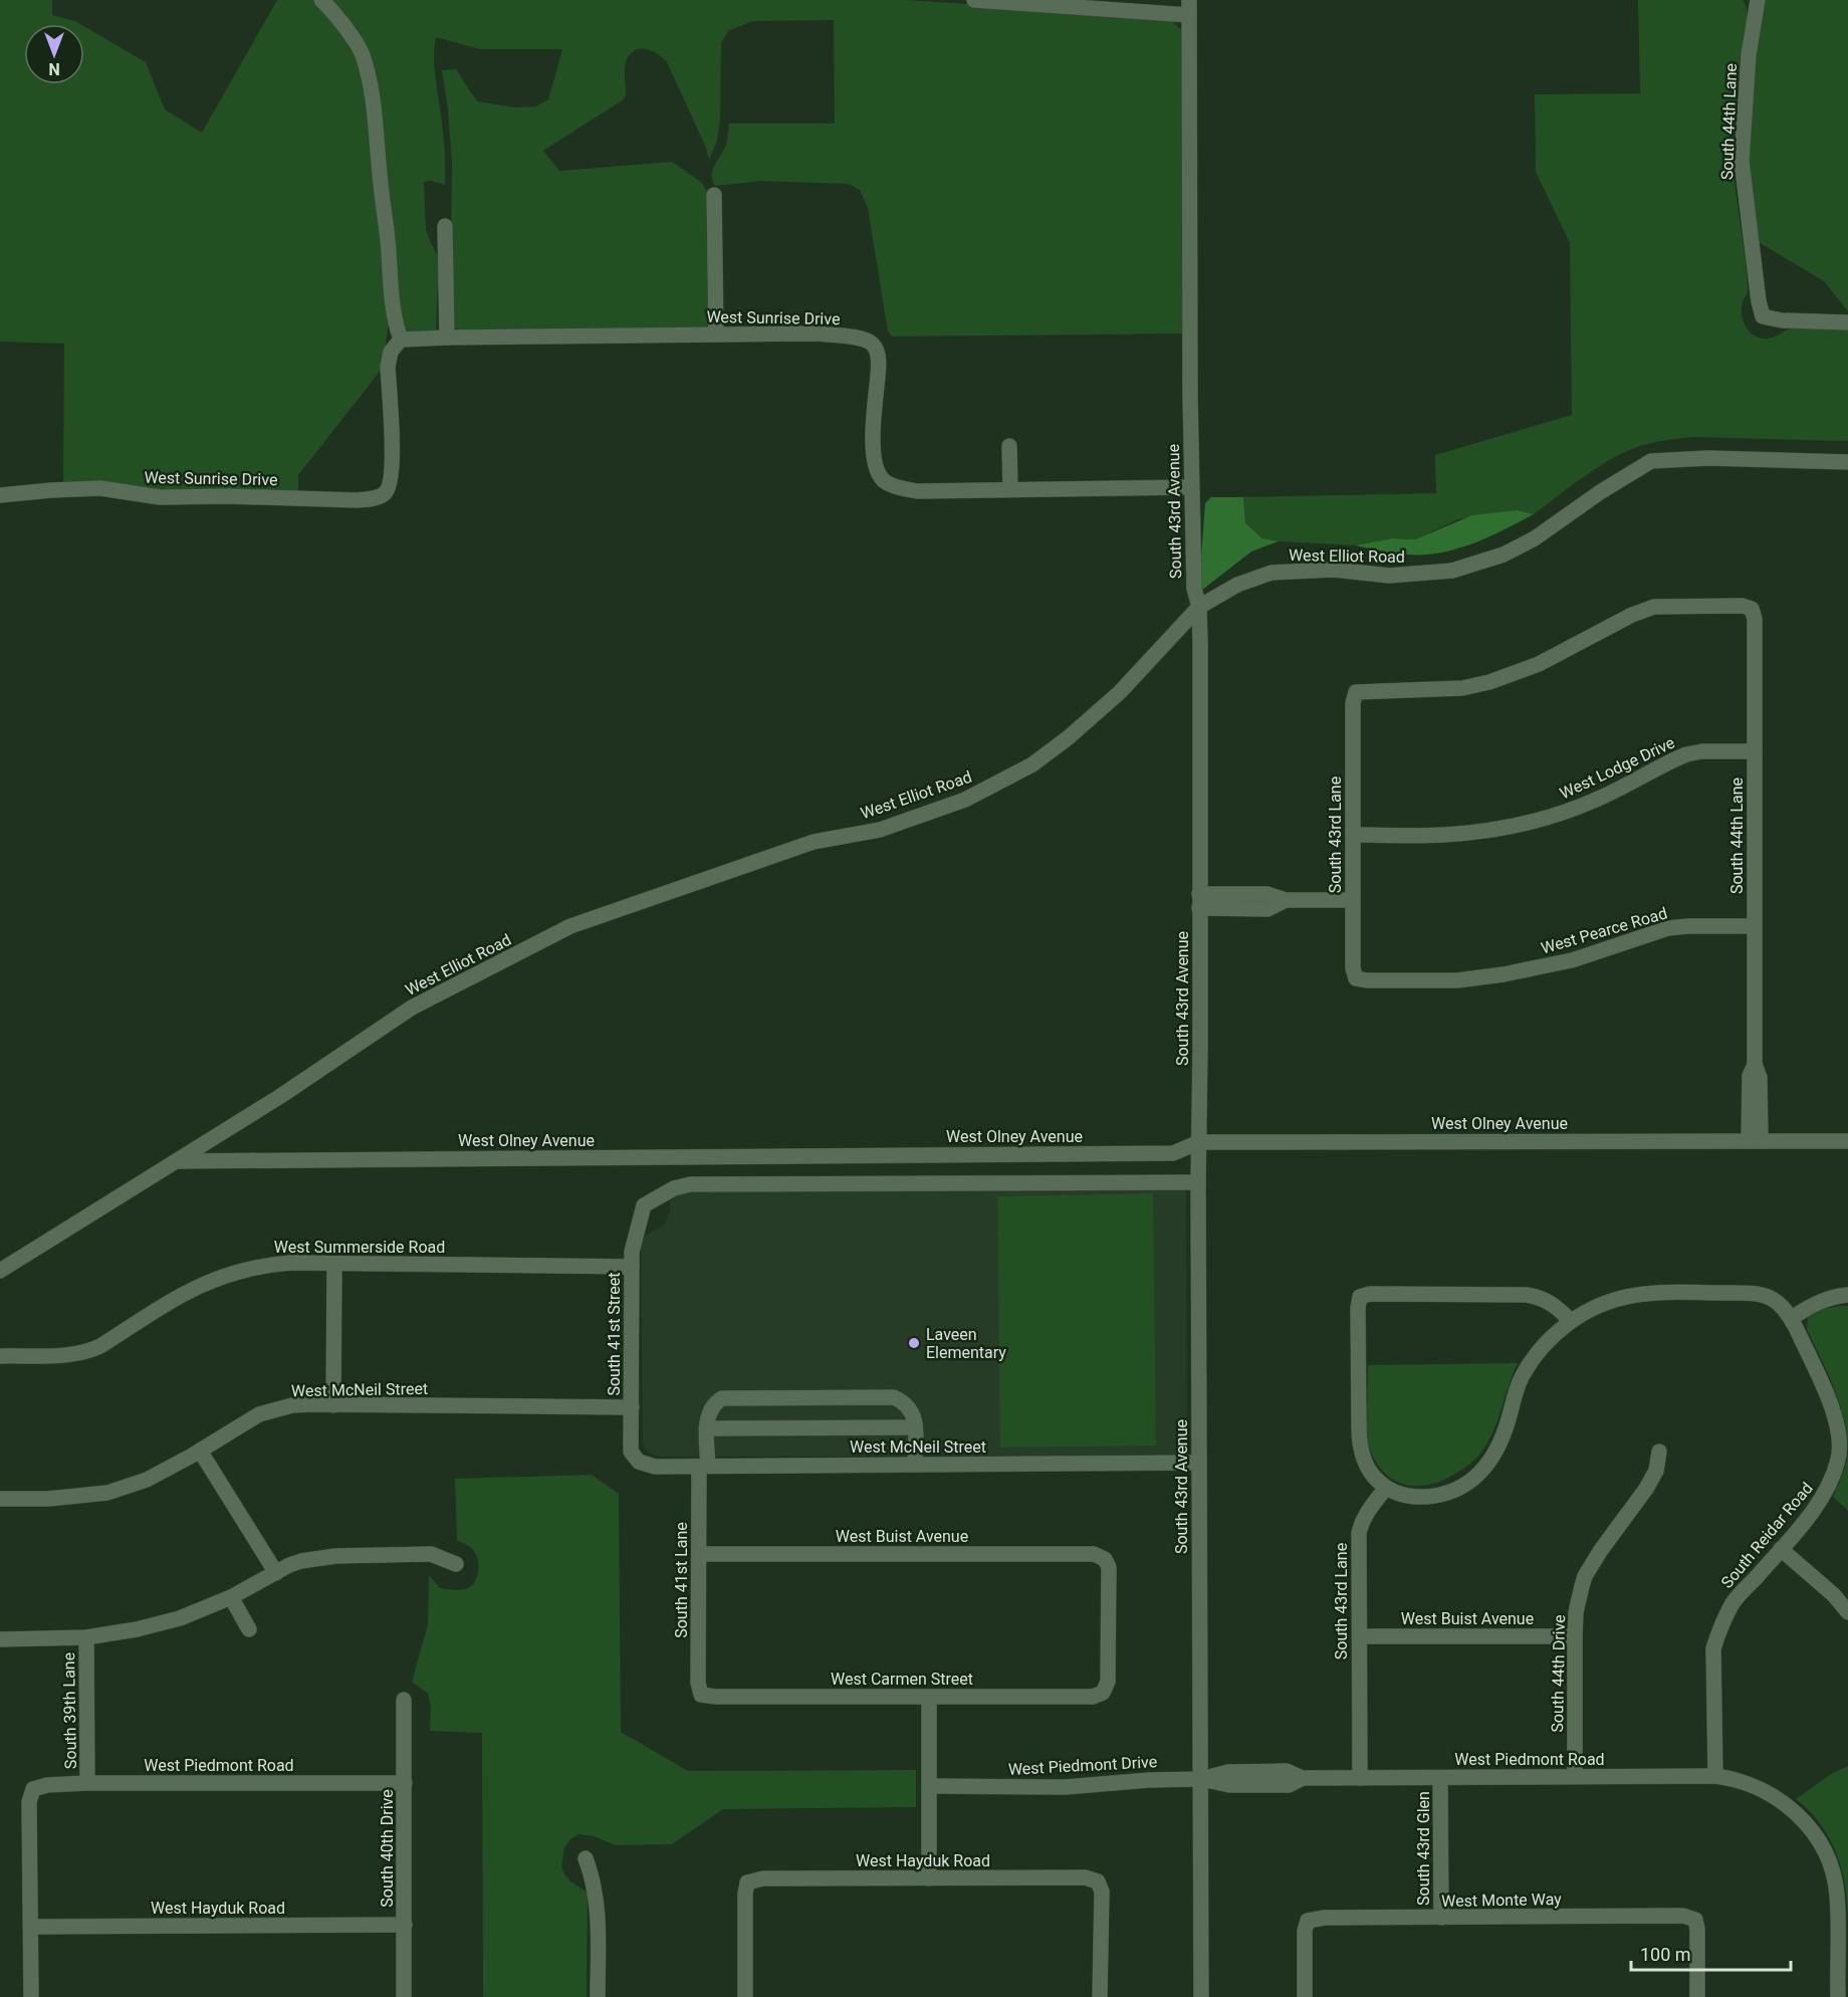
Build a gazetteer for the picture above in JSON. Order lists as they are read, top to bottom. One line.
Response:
{"streets":{"street":["South 44th Lane","West Sunrise Drive","South 43rd Avenue","West Elliot Road","West Lodge Drive","South 43rd Lane","West Pearce Road","West Olney Avenue","West Summerside Road","South 41st Street","West McNeil Street","South Reidar Road","West Buist Avenue","South 41st Lane","South 44th Drive","West Carmen Street","South 39th Lane","West Piedmont Road","West Piedmont Drive","South 40th Drive","South 43rd Glen","West Hayduk Road","West Monte Way"]},"crossings":[["South 44th Lane","West Lodge Drive"],["South 44th Lane","South 43rd Lane"],["South 44th Lane","West Pearce Road"],["South 44th Lane","West Olney Avenue"],["West Sunrise Drive","South 43rd Avenue"],["South 43rd Avenue","West Elliot Road"],["South 43rd Avenue","West Olney Avenue"],["South 43rd Avenue","South 41st Street"],["South 43rd Avenue","West McNeil Street"],["South 43rd Avenue","West Piedmont Drive"],["West Elliot Road","West Olney Avenue"],["West Lodge Drive","South 43rd Lane"],["South 43rd Lane","West Pearce Road"],["South 43rd Lane","West Buist Avenue"],["South 43rd Lane","West Piedmont Road"],["West Summerside Road","South 41st Street"],["South 41st Street","West McNeil Street"],["West McNeil Street","South 41st Lane"],["South Reidar Road","West Piedmont Road"],["West Buist Avenue","South 41st Lane"],["West Buist Avenue","South 44th Drive"],["West Buist Avenue","West Carmen Street"],["South 41st Lane","West Carmen Street"],["South 44th Drive","West Piedmont Road"],["South 39th Lane","West Piedmont Road"],["West Piedmont Road","West Piedmont Drive"],["West Piedmont Road","South 40th Drive"],["West Piedmont Road","South 43rd Glen"],["West Piedmont Road","West Hayduk Road"],["South 40th Drive","West Hayduk Road"],["South 43rd Glen","West Monte Way"]],"places":["Laveen Elementary"],"scale_bar":"100 m","north":"bottom"}
